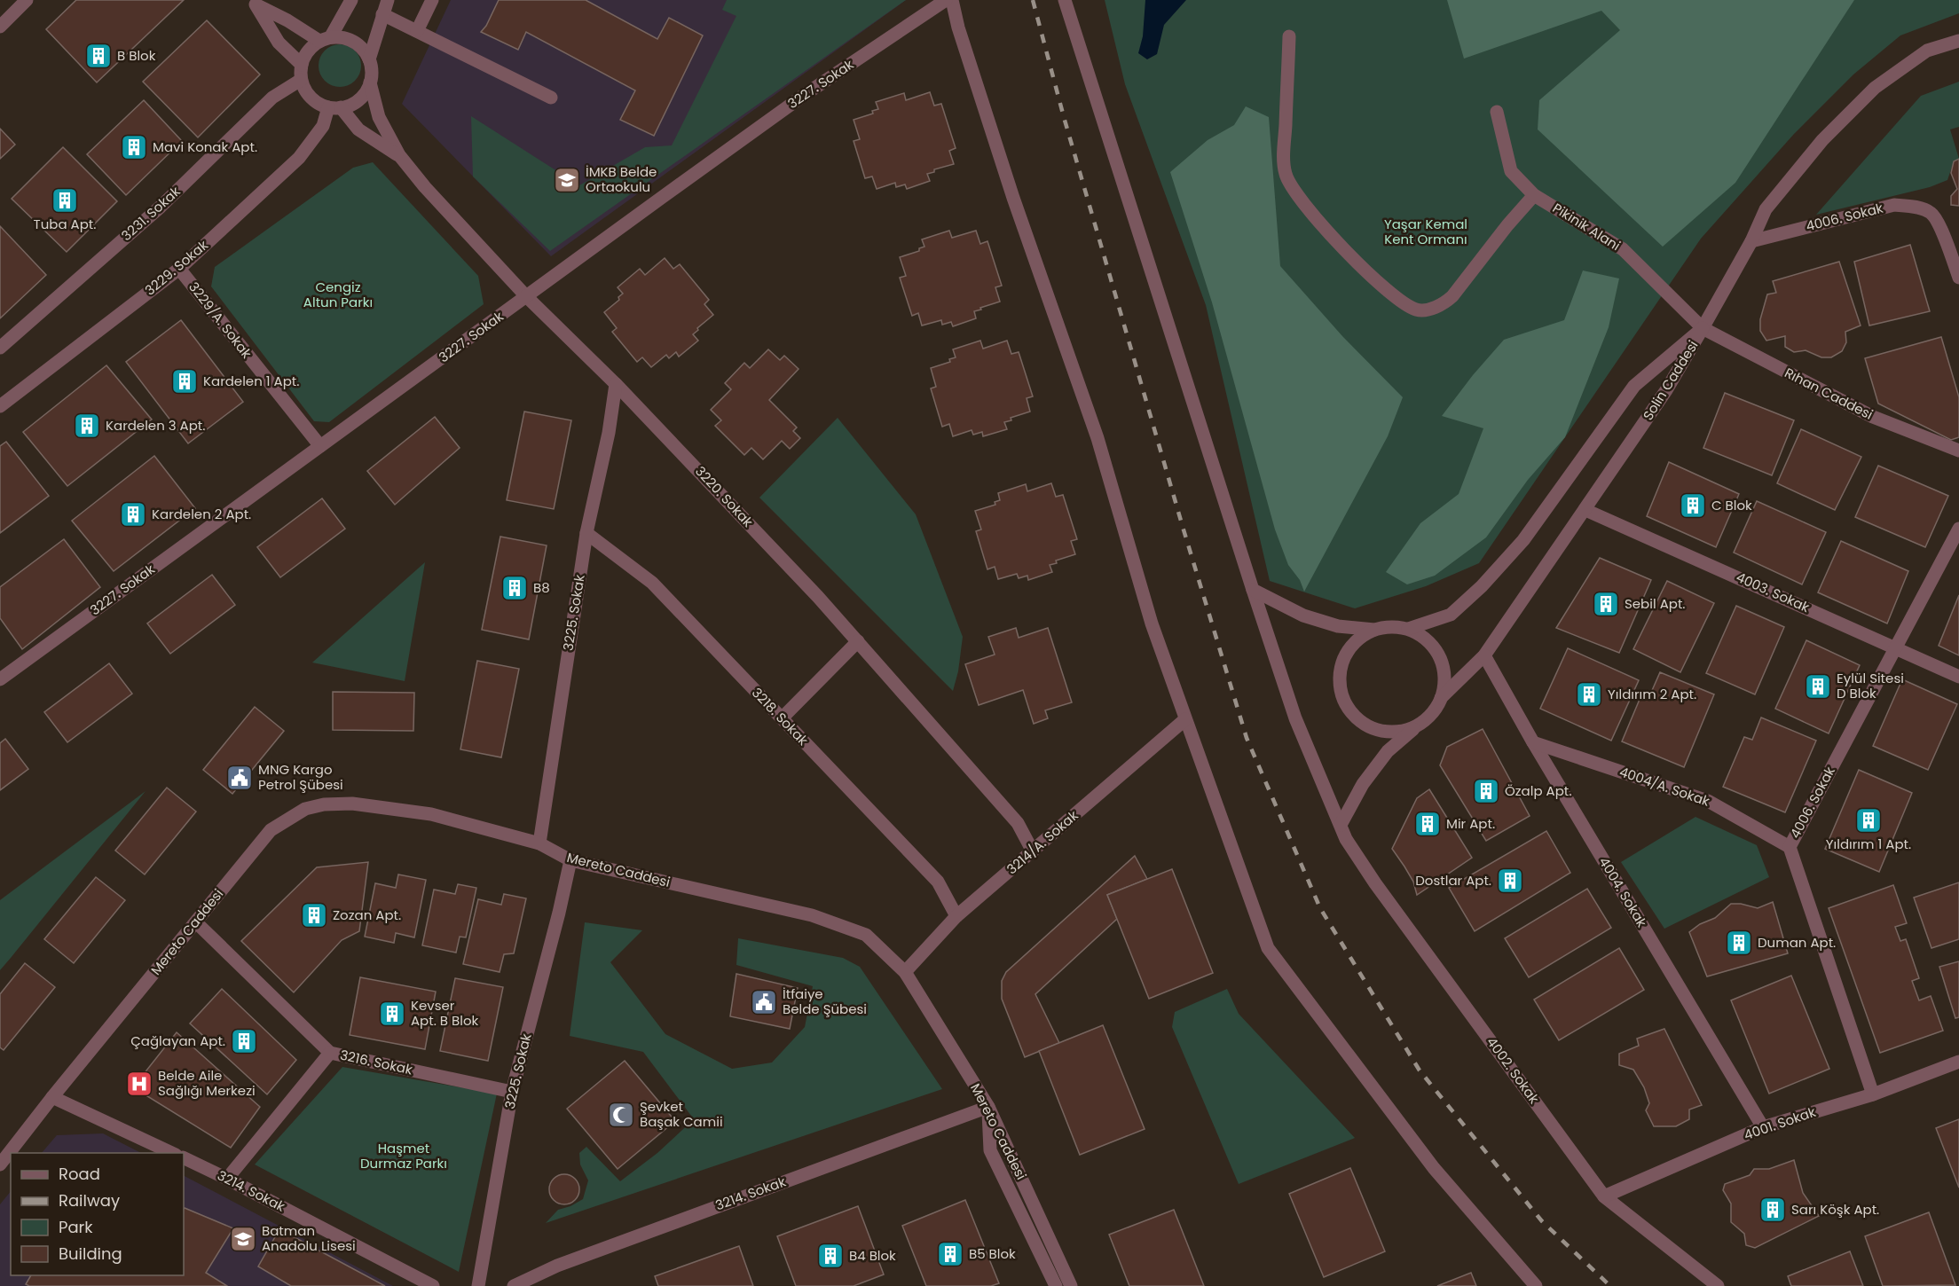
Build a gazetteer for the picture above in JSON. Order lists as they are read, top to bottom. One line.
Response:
{"streets":{"street":["3227. Sokak","3231. Sokak","4006. Sokak","Pikinik Alani","3229. Sokak","3229/A. Sokak","Solin Caddesi","Rıhan Caddesi","3220. Sokak","4003. Sokak","3225. Sokak","3218. Sokak","4004/A. Sokak","3214/A. Sokak","Mereto Caddesi","4004. Sokak","3216. Sokak","4002. Sokak","4001. Sokak","3214. Sokak"]},"crossings":[["3227. Sokak","3229/A. Sokak"],["3227. Sokak","3220. Sokak"],["3231. Sokak","3229. Sokak"],["4006. Sokak","4003. Sokak"],["4006. Sokak","4004/A. Sokak"],["4006. Sokak","4001. Sokak"],["Pikinik Alani","Solin Caddesi"],["Pikinik Alani","Rıhan Caddesi"],["3229. Sokak","3229/A. Sokak"],["Solin Caddesi","Rıhan Caddesi"],["Solin Caddesi","4003. Sokak"],["Solin Caddesi","4004. Sokak"],["3220. Sokak","3225. Sokak"],["3220. Sokak","3214/A. Sokak"],["3225. Sokak","3218. Sokak"],["3225. Sokak","Mereto Caddesi"],["3225. Sokak","3216. Sokak"],["3218. Sokak","3214/A. Sokak"],["4004/A. Sokak","4004. Sokak"],["3214/A. Sokak","Mereto Caddesi"],["Mereto Caddesi","3216. Sokak"],["Mereto Caddesi","3214. Sokak"],["4004. Sokak","4001. Sokak"],["4002. Sokak","4001. Sokak"]],"parks":["Yaşar Kemal Kent Ormanı","Cengiz Altun Parkı","Haşmet Durmaz Parkı"],"places":{"building":["B Blok","Mavi Konak Apt.","Tuba Apt.","Kardelen 1 Apt.","Kardelen 3 Apt.","C Blok","Kardelen 2 Apt.","B8","Sebil Apt.","Eylül Sitesi D Blok","Yıldırım 2 Apt.","Özalp Apt.","Yıldırım 1 Apt.","Mir Apt.","Dostlar Apt.","Zozan Apt.","Duman Apt.","Kevser Apt. B Blok","Çağlayan Apt.","Sarı Köşk Apt.","B5 Blok","B4 Blok"],"school or university":["İMKB Belde Ortaokulu","Batman Anadolu Lisesi"],"public building":["MNG Kargo Petrol Şübesi","İtfaiye Belde Şübesi"],"hospital":["Belde Aile Sağlığı Merkezi"],"mosque":["Şevket Başak Camii"]},"legend":["Road","Railway","Park","Building"]}
